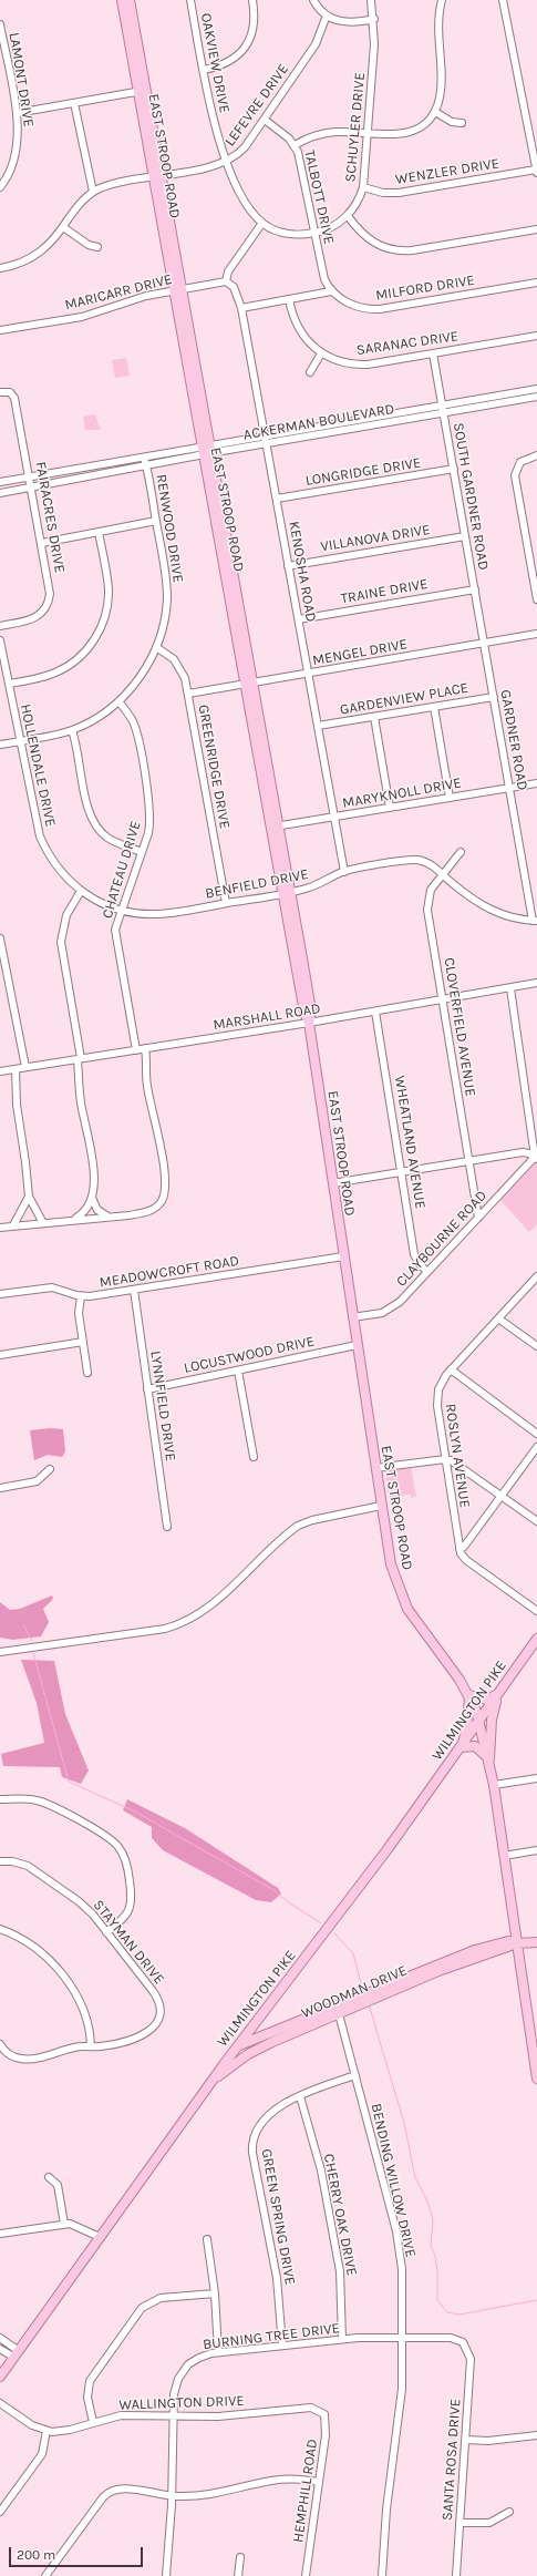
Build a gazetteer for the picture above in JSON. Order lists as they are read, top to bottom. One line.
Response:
{"streets":{"main road":["EAST STROOP ROAD","WILMINGTON PIKE","WOODMAN DRIVE"],"street":["OAKVIEW DRIVE","LAMONT DRIVE","LEFEVRE DRIVE","SCHUYLER DRIVE","WENZLER DRIVE","TALBOTT DRIVE","MILFORD DRIVE","MARICARR DRIVE","SARANAC DRIVE","ACKERMAN BOULEVARD","LONGRIDGE DRIVE","SOUTH GARDNER ROAD","FAIRACRES DRIVE","RENWOOD DRIVE","VILLANOVA DRIVE","KENOSHA ROAD","TRAINE DRIVE","MENGEL DRIVE","GARDENVIEW PLACE","GARDNER ROAD","HOLLENDALE DRIVE","GREENRIDGE DRIVE","MARYKNOLL DRIVE","CHATEAU DRIVE","BENFIELD DRIVE","MARSHALL ROAD","CLOVERFIELD AVENUE","WHEATLAND AVENUE","CLAYBOURNE ROAD","MEADOWCROFT ROAD","LOCUSTWOOD DRIVE","LYNNFIELD DRIVE","ROSLYN AVENUE","STAYMAN DRIVE","BENDING WILLOW DRIVE","CHERRY OAK DRIVE","GREEN SPRING DRIVE","BURNING TREE DRIVE","WALLINGTON DRIVE","SANTA ROSA DRIVE","HEMPHILL ROAD"]},"crossings":[["OAKVIEW DRIVE","LEFEVRE DRIVE"],["OAKVIEW DRIVE","SCHUYLER DRIVE"],["OAKVIEW DRIVE","TALBOTT DRIVE"],["LEFEVRE DRIVE","EAST STROOP ROAD"],["LEFEVRE DRIVE","TALBOTT DRIVE"],["SCHUYLER DRIVE","WENZLER DRIVE"],["SCHUYLER DRIVE","TALBOTT DRIVE"],["EAST STROOP ROAD","MARICARR DRIVE"],["EAST STROOP ROAD","ACKERMAN BOULEVARD"],["EAST STROOP ROAD","MENGEL DRIVE"],["EAST STROOP ROAD","MARYKNOLL DRIVE"],["EAST STROOP ROAD","BENFIELD DRIVE"],["EAST STROOP ROAD","MARSHALL ROAD"],["EAST STROOP ROAD","CLAYBOURNE ROAD"],["EAST STROOP ROAD","MEADOWCROFT ROAD"],["EAST STROOP ROAD","LOCUSTWOOD DRIVE"],["EAST STROOP ROAD","WILMINGTON PIKE"],["EAST STROOP ROAD","WOODMAN DRIVE"],["TALBOTT DRIVE","MILFORD DRIVE"],["MARICARR DRIVE","KENOSHA ROAD"],["SARANAC DRIVE","SOUTH GARDNER ROAD"],["ACKERMAN BOULEVARD","SOUTH GARDNER ROAD"],["ACKERMAN BOULEVARD","FAIRACRES DRIVE"],["ACKERMAN BOULEVARD","RENWOOD DRIVE"],["ACKERMAN BOULEVARD","KENOSHA ROAD"],["LONGRIDGE DRIVE","SOUTH GARDNER ROAD"],["LONGRIDGE DRIVE","KENOSHA ROAD"],["SOUTH GARDNER ROAD","VILLANOVA DRIVE"],["SOUTH GARDNER ROAD","TRAINE DRIVE"],["SOUTH GARDNER ROAD","MENGEL DRIVE"],["SOUTH GARDNER ROAD","GARDNER ROAD"],["RENWOOD DRIVE","HOLLENDALE DRIVE"],["RENWOOD DRIVE","GREENRIDGE DRIVE"],["RENWOOD DRIVE","CHATEAU DRIVE"],["VILLANOVA DRIVE","KENOSHA ROAD"],["KENOSHA ROAD","TRAINE DRIVE"],["KENOSHA ROAD","MENGEL DRIVE"],["KENOSHA ROAD","GARDENVIEW PLACE"],["KENOSHA ROAD","MARYKNOLL DRIVE"],["KENOSHA ROAD","BENFIELD DRIVE"],["MENGEL DRIVE","GARDNER ROAD"],["MENGEL DRIVE","GREENRIDGE DRIVE"],["GARDENVIEW PLACE","GARDNER ROAD"],["GARDNER ROAD","MARYKNOLL DRIVE"],["GARDNER ROAD","BENFIELD DRIVE"],["HOLLENDALE DRIVE","CHATEAU DRIVE"],["HOLLENDALE DRIVE","BENFIELD DRIVE"],["GREENRIDGE DRIVE","BENFIELD DRIVE"],["CHATEAU DRIVE","BENFIELD DRIVE"],["CHATEAU DRIVE","MARSHALL ROAD"],["BENFIELD DRIVE","CLOVERFIELD AVENUE"],["MARSHALL ROAD","CLOVERFIELD AVENUE"],["MARSHALL ROAD","WHEATLAND AVENUE"],["CLOVERFIELD AVENUE","CLAYBOURNE ROAD"],["WHEATLAND AVENUE","CLAYBOURNE ROAD"],["MEADOWCROFT ROAD","LYNNFIELD DRIVE"],["LOCUSTWOOD DRIVE","LYNNFIELD DRIVE"],["WILMINGTON PIKE","WOODMAN DRIVE"],["WOODMAN DRIVE","BENDING WILLOW DRIVE"],["BENDING WILLOW DRIVE","GREEN SPRING DRIVE"],["BENDING WILLOW DRIVE","BURNING TREE DRIVE"],["CHERRY OAK DRIVE","GREEN SPRING DRIVE"],["CHERRY OAK DRIVE","BURNING TREE DRIVE"],["GREEN SPRING DRIVE","BURNING TREE DRIVE"],["BURNING TREE DRIVE","WALLINGTON DRIVE"],["BURNING TREE DRIVE","SANTA ROSA DRIVE"],["WALLINGTON DRIVE","HEMPHILL ROAD"]],"scale_bar":"200 m"}
